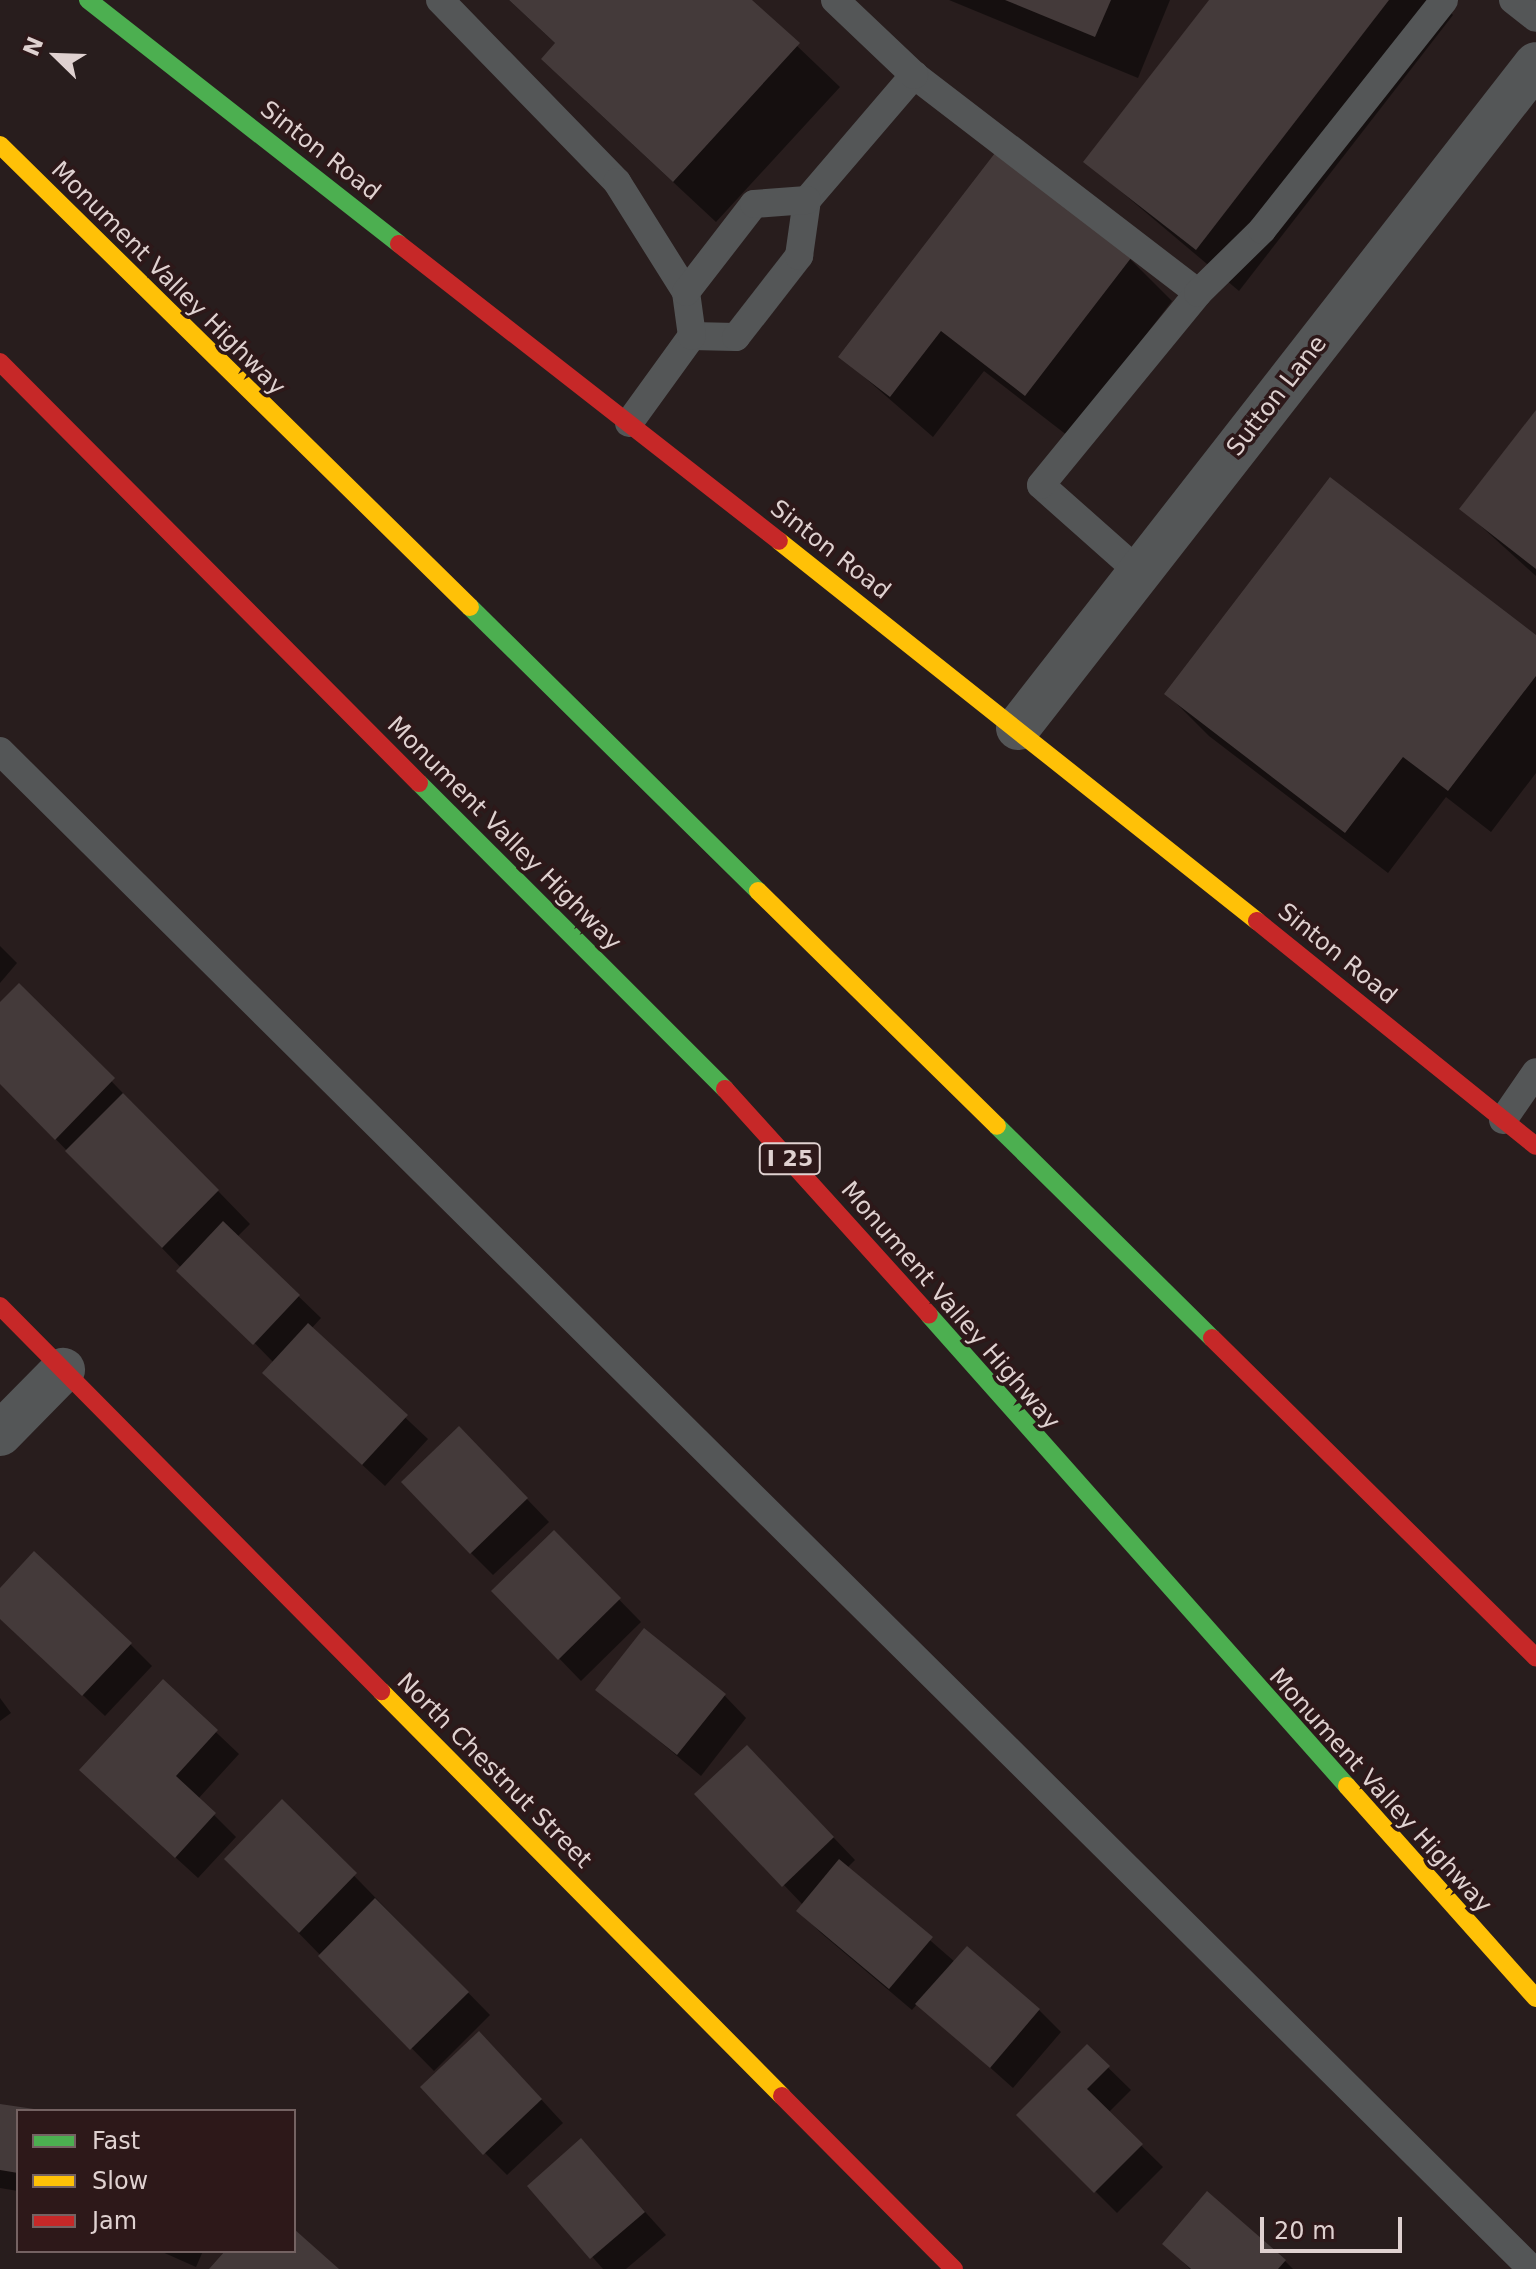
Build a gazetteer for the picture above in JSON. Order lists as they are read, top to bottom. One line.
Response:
{"streets":{"main road":["Sinton Road","Monument Valley Highway","I 25","North Chestnut Street"],"street":["Sutton Lane"]},"crossings":[["Sinton Road","Sutton Lane"]],"legend":["Fast","Slow","Jam"],"scale_bar":"20 m","north":"top left"}
